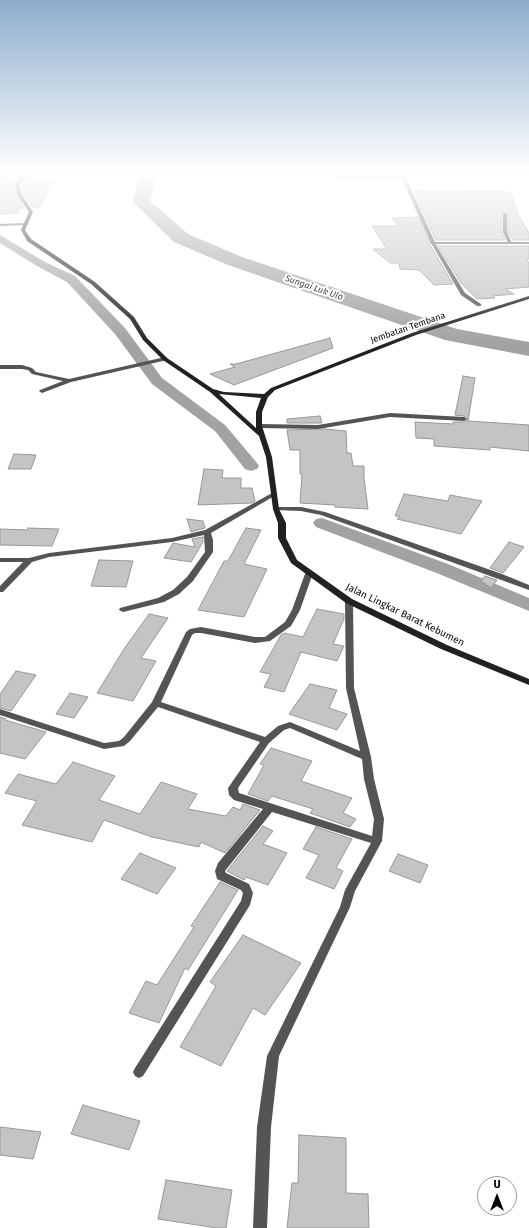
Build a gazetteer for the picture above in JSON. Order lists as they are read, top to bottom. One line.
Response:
{"streets":{"main road":["Jembatan Tembana","Jalan Lingkar Barat Kebumen"]},"water":["Sungai Luk Ulo"],"north":"top"}
